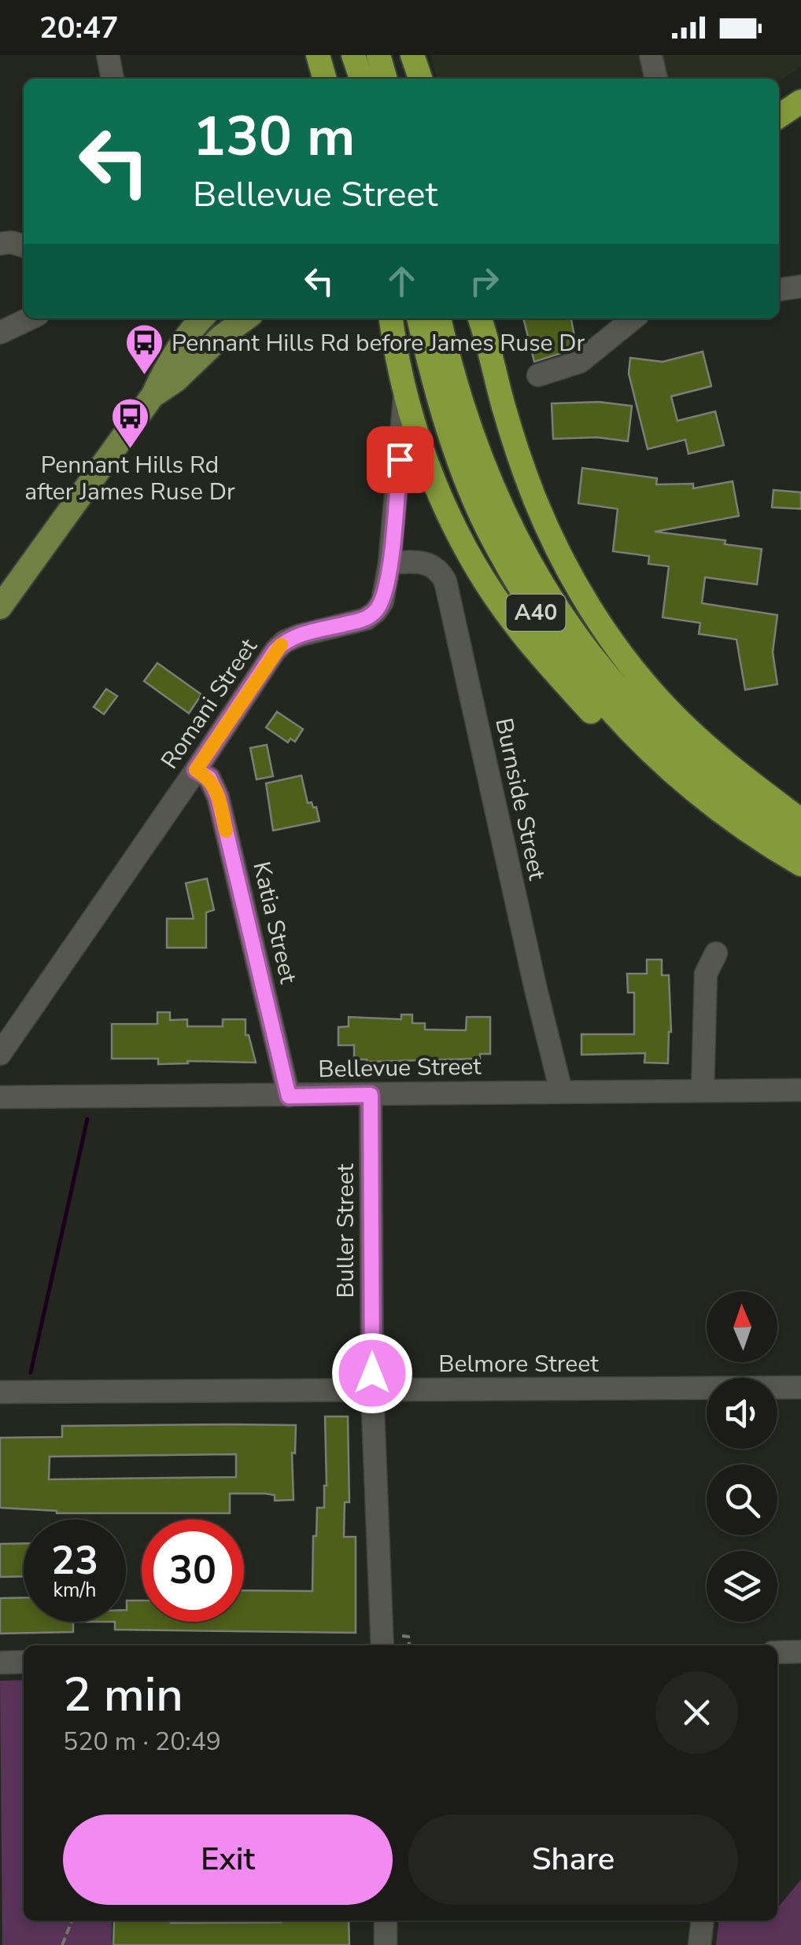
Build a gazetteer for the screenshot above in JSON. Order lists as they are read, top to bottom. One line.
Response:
{"streets":{"highway":["A40"],"street":["Romani Street","Burnside Street","Katia Street","Bellevue Street","Buller Street","Belmore Street"]},"crossings":[["Romani Street","Burnside Street"],["Romani Street","Katia Street"],["Burnside Street","Bellevue Street"],["Katia Street","Bellevue Street"],["Bellevue Street","Buller Street"],["Buller Street","Belmore Street"]],"places":{"bus stop":["Pennant Hills Rd before James Ruse Dr","Pennant Hills Rd after James Ruse Dr"]},"north":"top","page":{"status":"20:47","turn":["130 m","Bellevue Street"],"speed":"23 km/h","limit":"30","heading":["2 min","520 m · 20:49"],"buttons":["Exit","Share"]}}
